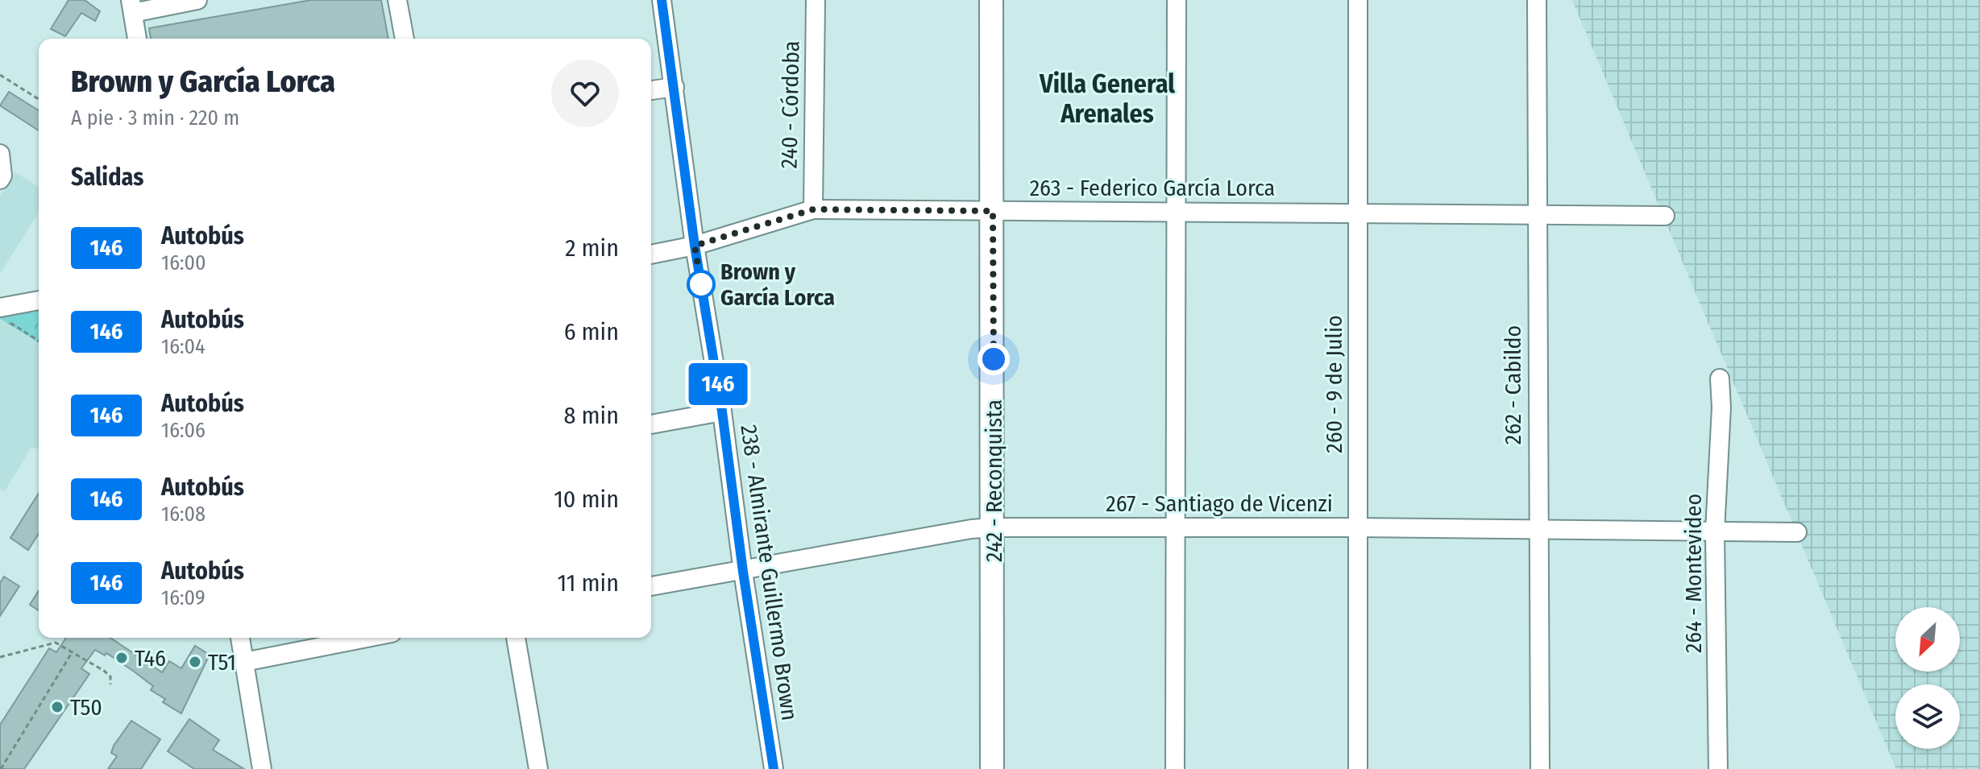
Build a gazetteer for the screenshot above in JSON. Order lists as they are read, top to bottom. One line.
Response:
{"streets":{"street":["240 - Córdoba","263 - Federico García Lorca","260 - 9 de Julio","262 - Cabildo","242 - Reconquista","267 - Santiago de Vicenzi","238 - Almirante Guillermo Brown","264 - Montevideo"]},"crossings":[["240 - Córdoba","263 - Federico García Lorca"],["263 - Federico García Lorca","260 - 9 de Julio"],["263 - Federico García Lorca","262 - Cabildo"],["263 - Federico García Lorca","242 - Reconquista"],["263 - Federico García Lorca","238 - Almirante Guillermo Brown"],["260 - 9 de Julio","267 - Santiago de Vicenzi"],["262 - Cabildo","267 - Santiago de Vicenzi"],["242 - Reconquista","267 - Santiago de Vicenzi"],["267 - Santiago de Vicenzi","238 - Almirante Guillermo Brown"],["267 - Santiago de Vicenzi","264 - Montevideo"]],"districts":["Villa General Arenales"],"places":["Brown y García Lorca","T46","T51","T50"],"lines":["bus line 146"],"north":"bottom left","page":{"on_map":"146","heading":[["Brown y García Lorca","A pie · 3 min · 220 m"],"Salidas"],"list":[{"mark":"146","name":"Autobús","note":"16:00","value":"2 min"},{"mark":"146","name":"Autobús","note":"16:04","value":"6 min"},{"mark":"146","name":"Autobús","note":"16:06","value":"8 min"},{"mark":"146","name":"Autobús","note":"16:08","value":"10 min"},{"mark":"146","name":"Autobús","note":"16:09","value":"11 min"}]}}
